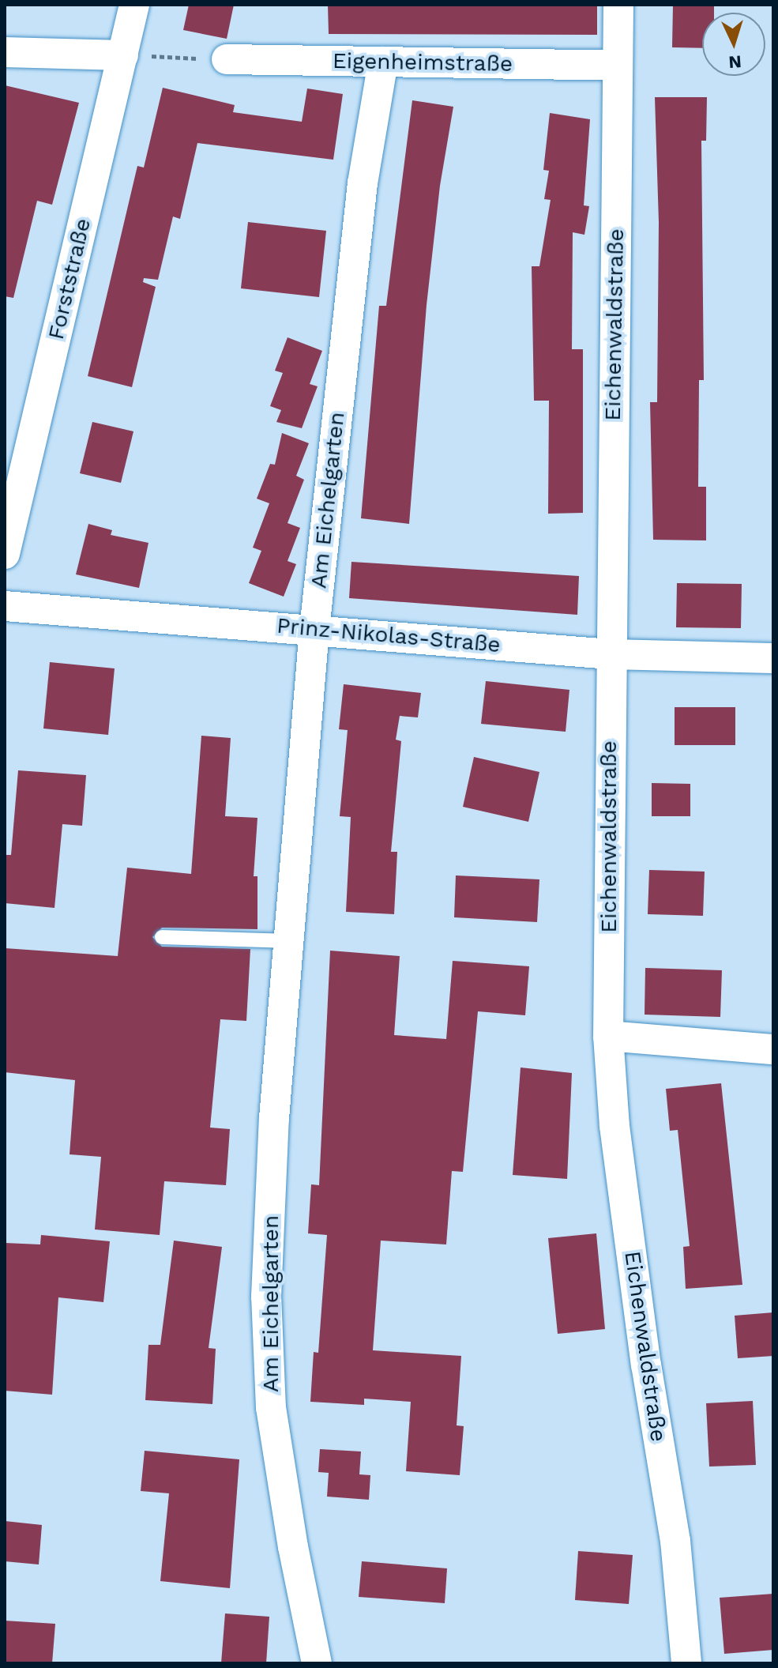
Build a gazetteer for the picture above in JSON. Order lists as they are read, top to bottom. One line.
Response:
{"streets":{"street":["Eigenheimstraße","Forststraße","Eichenwaldstraße","Am Eichelgarten","Prinz-Nikolas-Straße"]},"crossings":[["Eigenheimstraße","Eichenwaldstraße"],["Eigenheimstraße","Am Eichelgarten"],["Eichenwaldstraße","Prinz-Nikolas-Straße"],["Am Eichelgarten","Prinz-Nikolas-Straße"]],"north":"bottom"}
